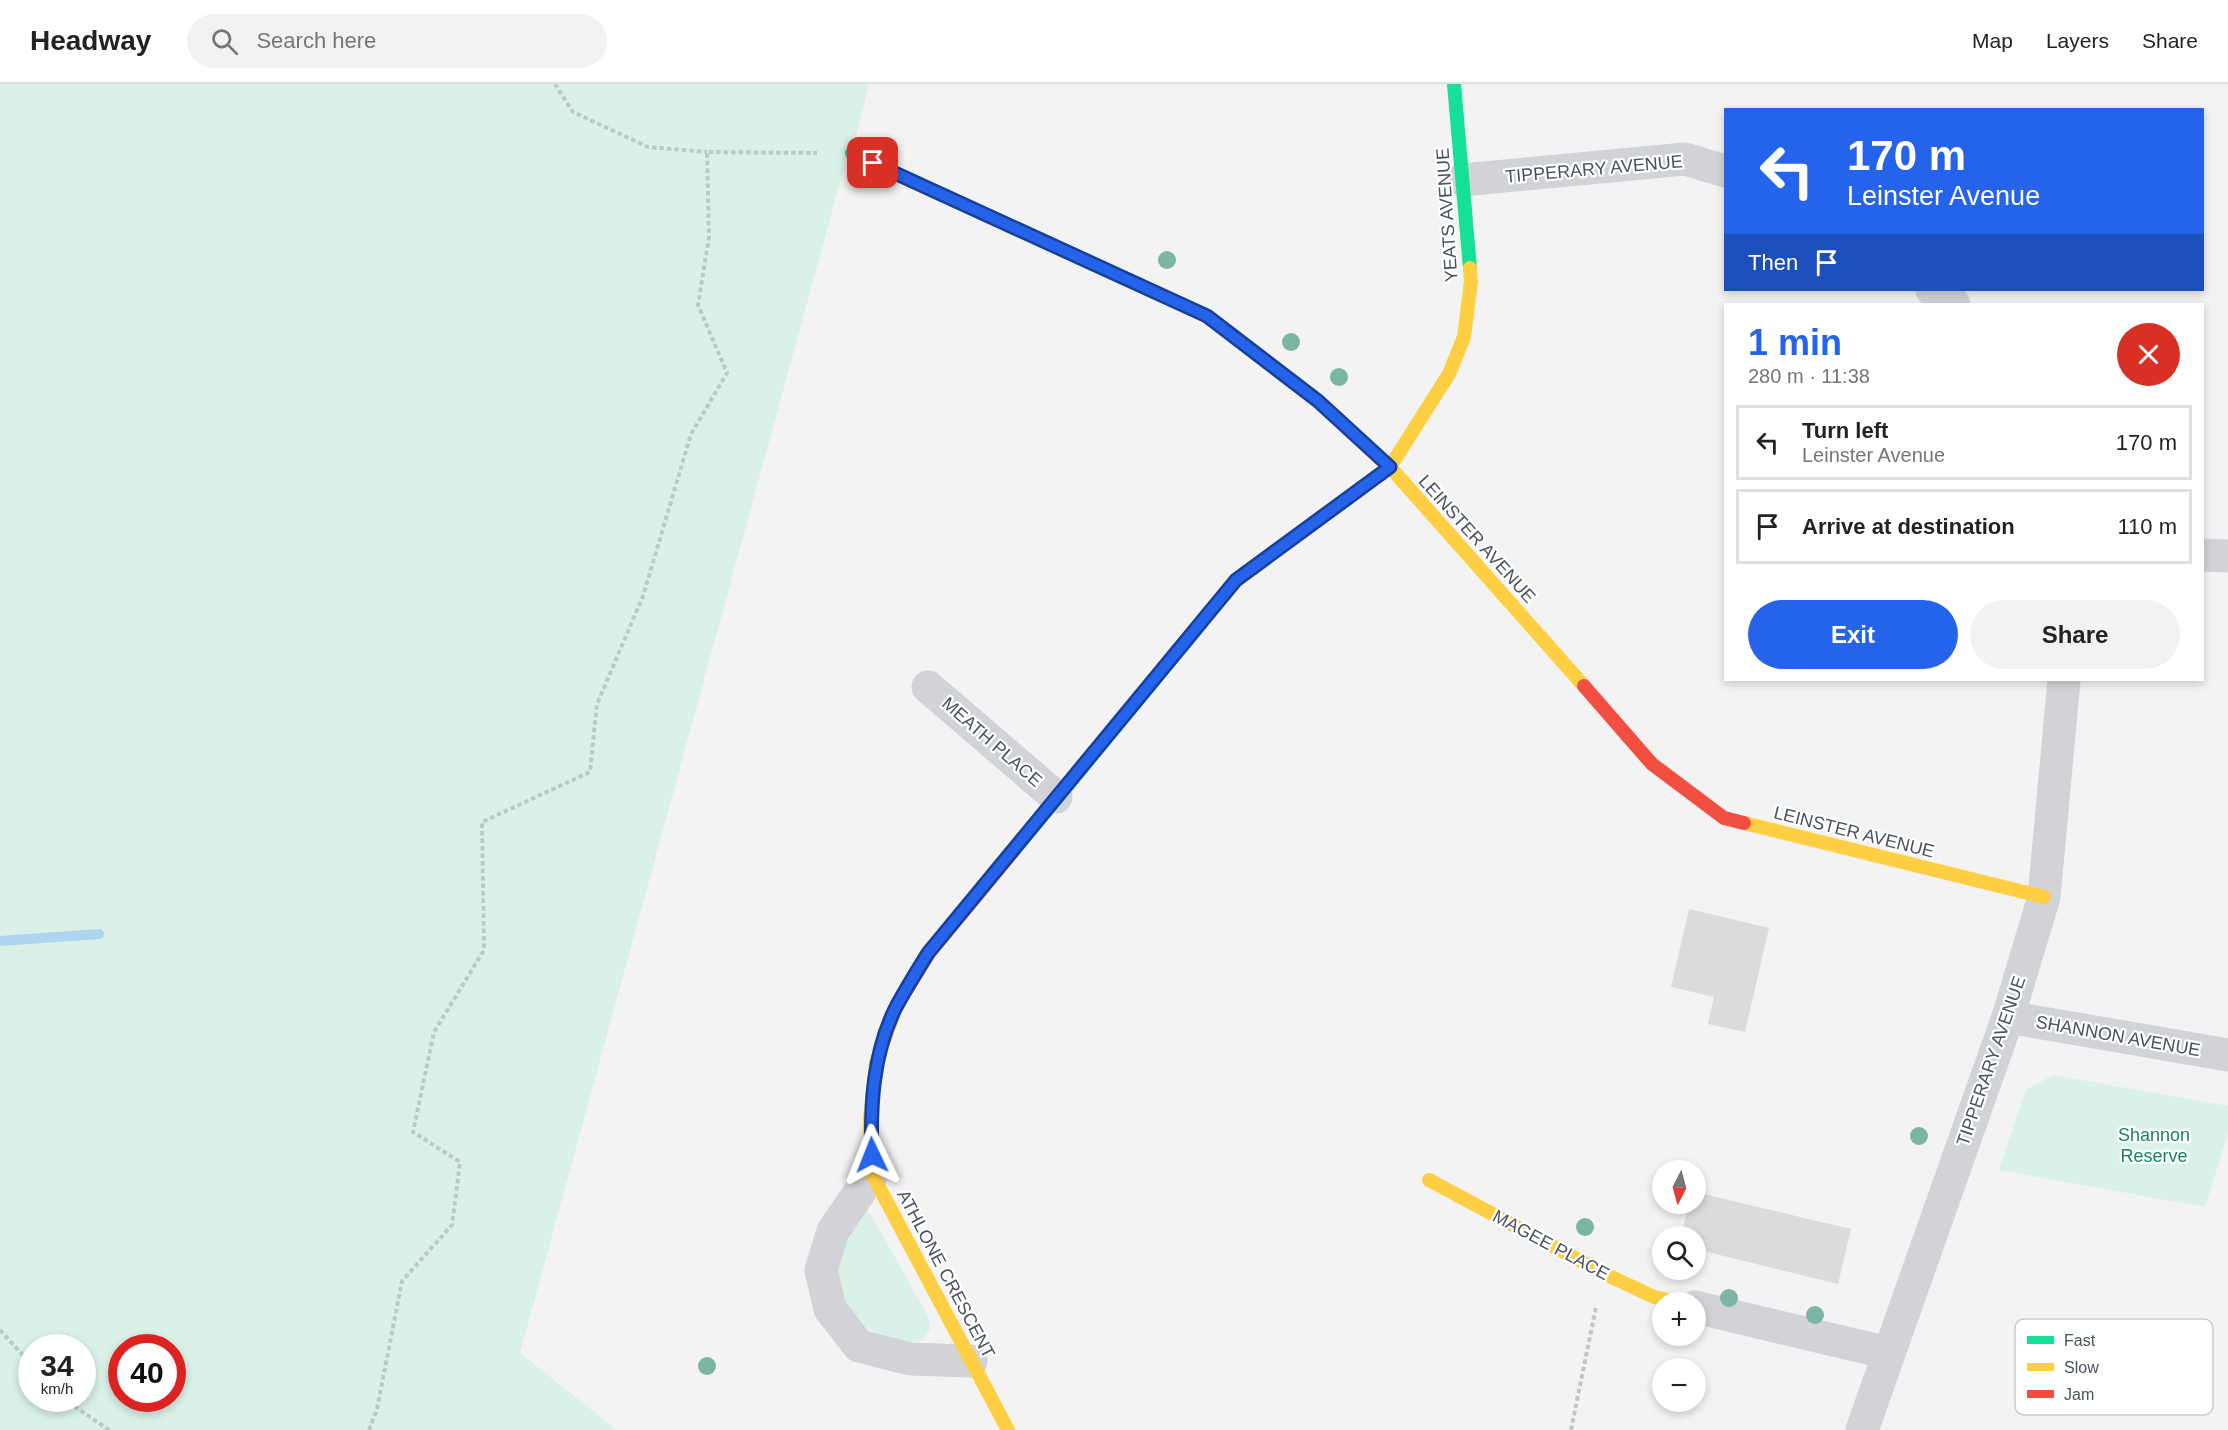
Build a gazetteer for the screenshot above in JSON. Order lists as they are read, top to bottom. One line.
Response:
{"streets":{"street":["TIPPERARY AVENUE","YEATS AVENUE","LEINSTER AVENUE","MEATH PLACE","SHANNON AVENUE","MAGEE PLACE","ATHLONE CRESCENT"]},"crossings":[["TIPPERARY AVENUE","YEATS AVENUE"],["TIPPERARY AVENUE","LEINSTER AVENUE"],["TIPPERARY AVENUE","SHANNON AVENUE"],["YEATS AVENUE","LEINSTER AVENUE"],["YEATS AVENUE","ATHLONE CRESCENT"],["LEINSTER AVENUE","ATHLONE CRESCENT"],["MEATH PLACE","ATHLONE CRESCENT"]],"parks":["Shannon Reserve"],"legend":["Fast","Slow","Jam"],"north":"bottom","page":{"header":"Headway","search":"Search here","nav":["Map","Layers","Share"],"turn":["170 m","Leinster Avenue"],"then":"Then","heading":["1 min","280 m · 11:38"],"list":[{"name":"Turn left","note":"Leinster Avenue","value":"170 m"},{"name":"Arrive at destination","value":"110 m"}],"buttons":["Exit","Share"],"map_buttons":["+","−"],"speed":"34 km/h","limit":"40"}}
